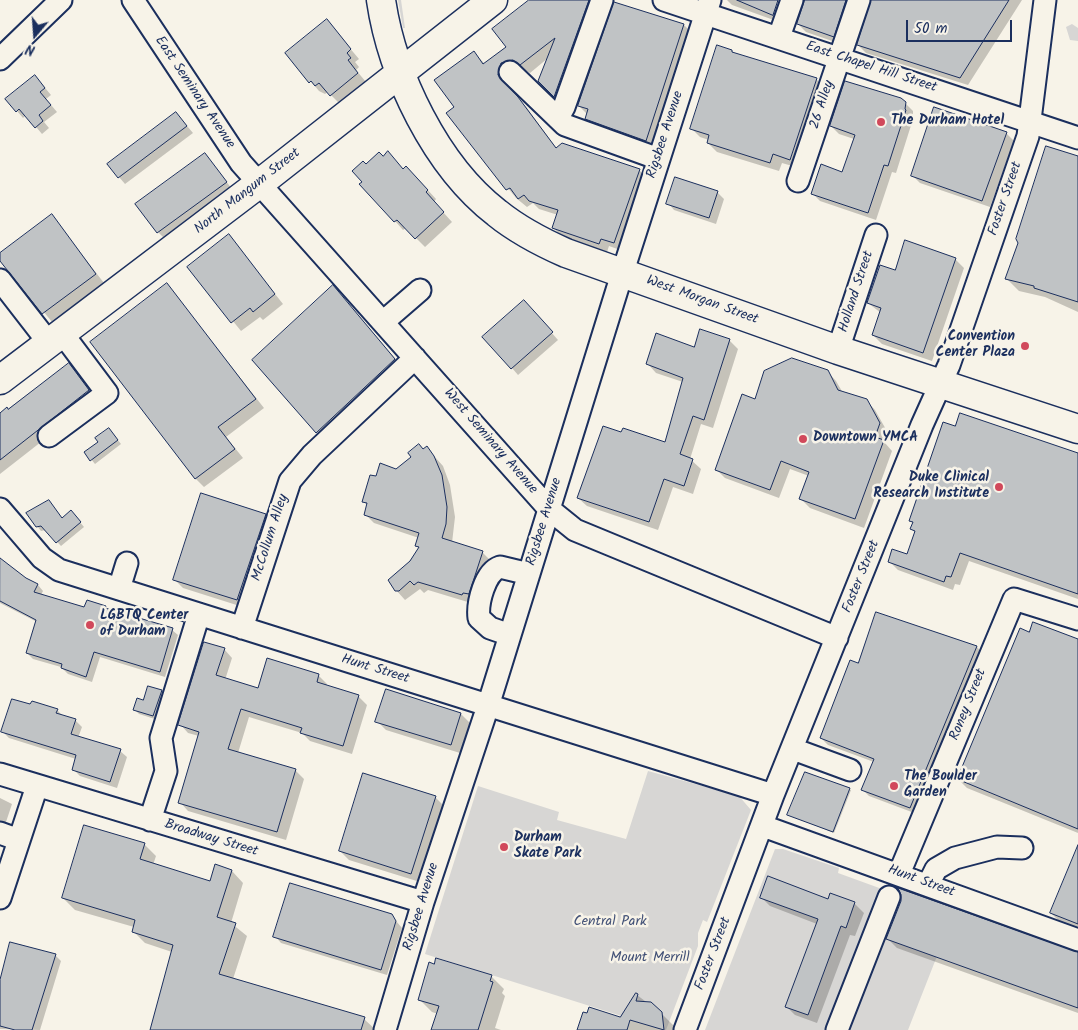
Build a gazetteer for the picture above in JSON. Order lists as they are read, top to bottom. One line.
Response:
{"streets":{"main road":["North Mangum Street","West Morgan Street"],"street":["East Chapel Hill Street","East Seminary Avenue","26 Alley","Rigsbee Avenue","Foster Street","Holland Street","West Seminary Avenue","McCollum Alley","Hunt Street","Roney Street","Broadway Street"]},"crossings":[["East Chapel Hill Street","26 Alley"],["East Chapel Hill Street","Rigsbee Avenue"],["East Chapel Hill Street","Foster Street"],["East Seminary Avenue","North Mangum Street"],["East Seminary Avenue","West Seminary Avenue"],["Rigsbee Avenue","West Morgan Street"],["Rigsbee Avenue","West Seminary Avenue"],["Rigsbee Avenue","Hunt Street"],["Rigsbee Avenue","Broadway Street"],["North Mangum Street","West Morgan Street"],["North Mangum Street","West Seminary Avenue"],["Foster Street","West Morgan Street"],["Foster Street","West Seminary Avenue"],["Foster Street","Hunt Street"],["Holland Street","West Morgan Street"],["West Seminary Avenue","McCollum Alley"],["McCollum Alley","Hunt Street"],["Hunt Street","Roney Street"]],"parks":["Central Park","Mount Merrill"],"places":["The Durham Hotel","Convention Center Plaza","Downtown YMCA","Duke Clinical Research Institute","LGBTQ Center of Durham","The Boulder Garden","Durham Skate Park"],"scale_bar":"50 m","north":"bottom"}
